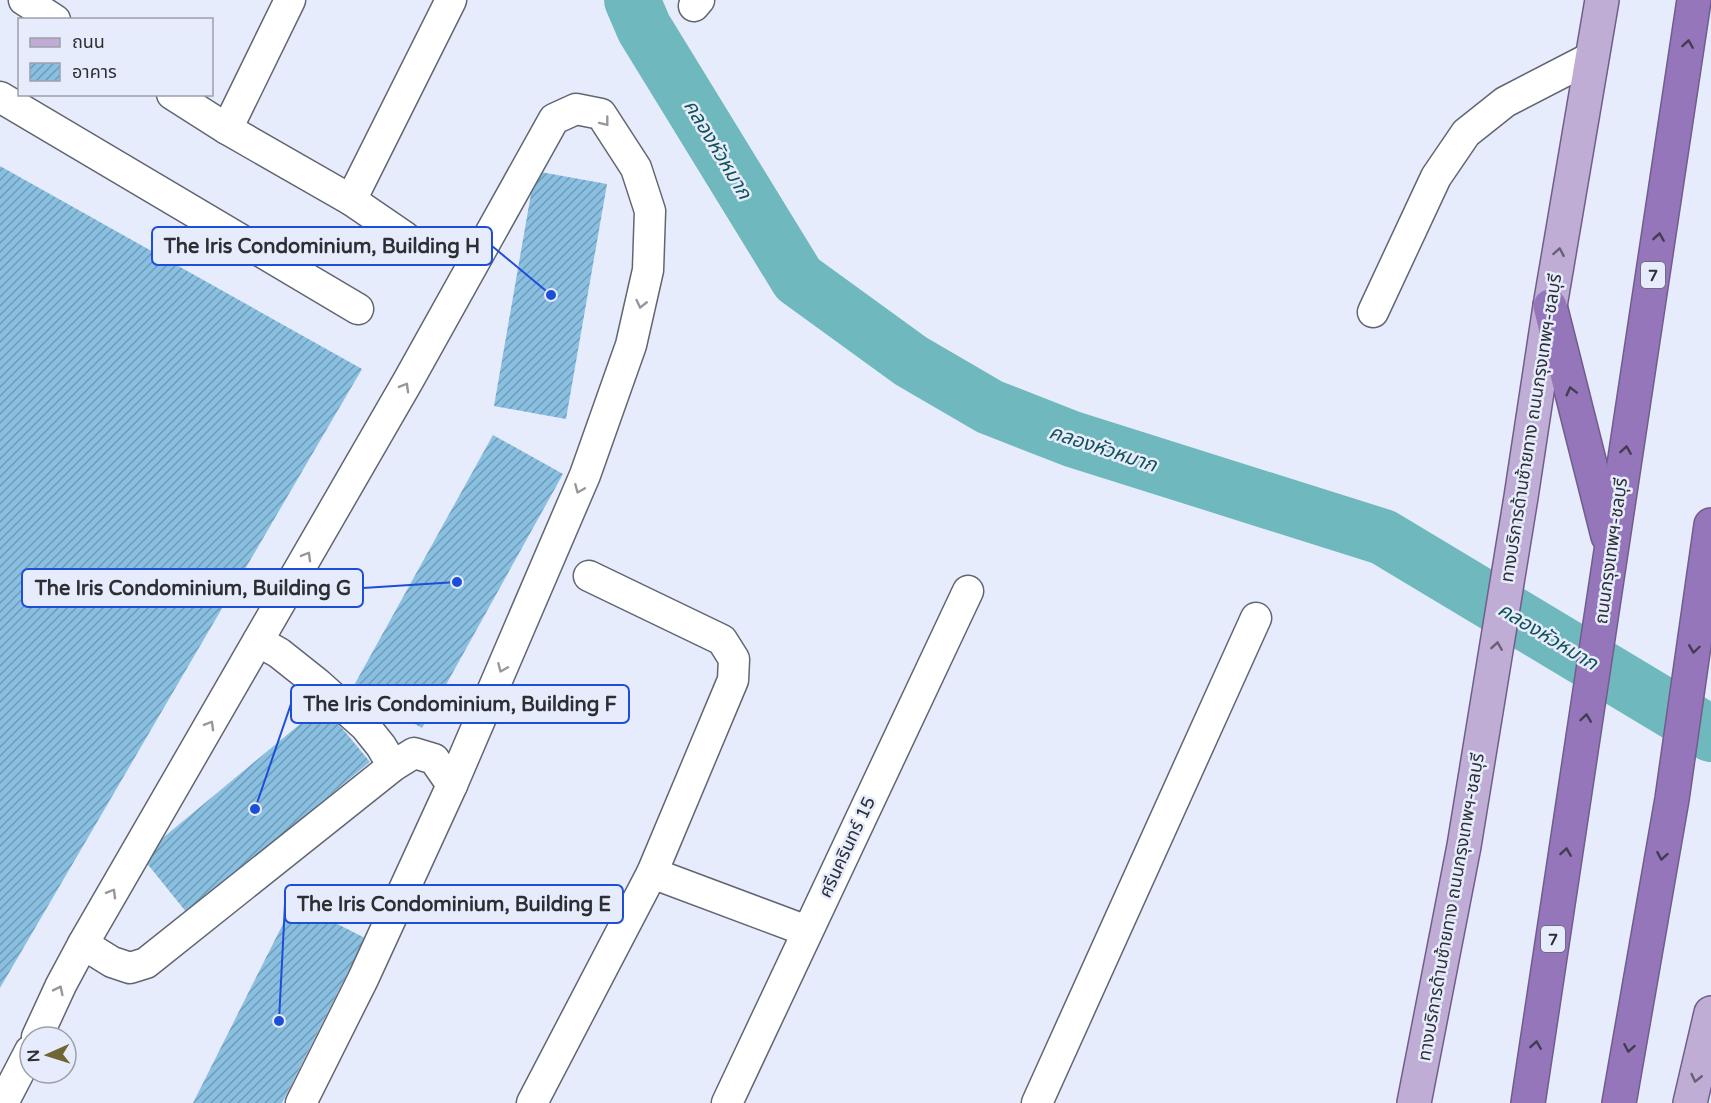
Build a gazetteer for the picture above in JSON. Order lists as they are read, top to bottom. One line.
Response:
{"streets":{"highway":["7","ถนนกรุงเทพฯ-ชลบุรี"],"main road":["ทางบริการด้านซ้ายทาง ถนนกรุงเทพฯ-ชลบุรี"],"street":["ศรีนครินทร์ 15"]},"one_way":["ทางบริการด้านซ้ายทาง ถนนกรุงเทพฯ-ชลบุรี"],"water":["คลองหัวหมาก"],"places":["The Iris Condominium, Building H","The Iris Condominium, Building G","The Iris Condominium, Building F","The Iris Condominium, Building E"],"legend":["ถนน","อาคาร"],"north":"left"}
